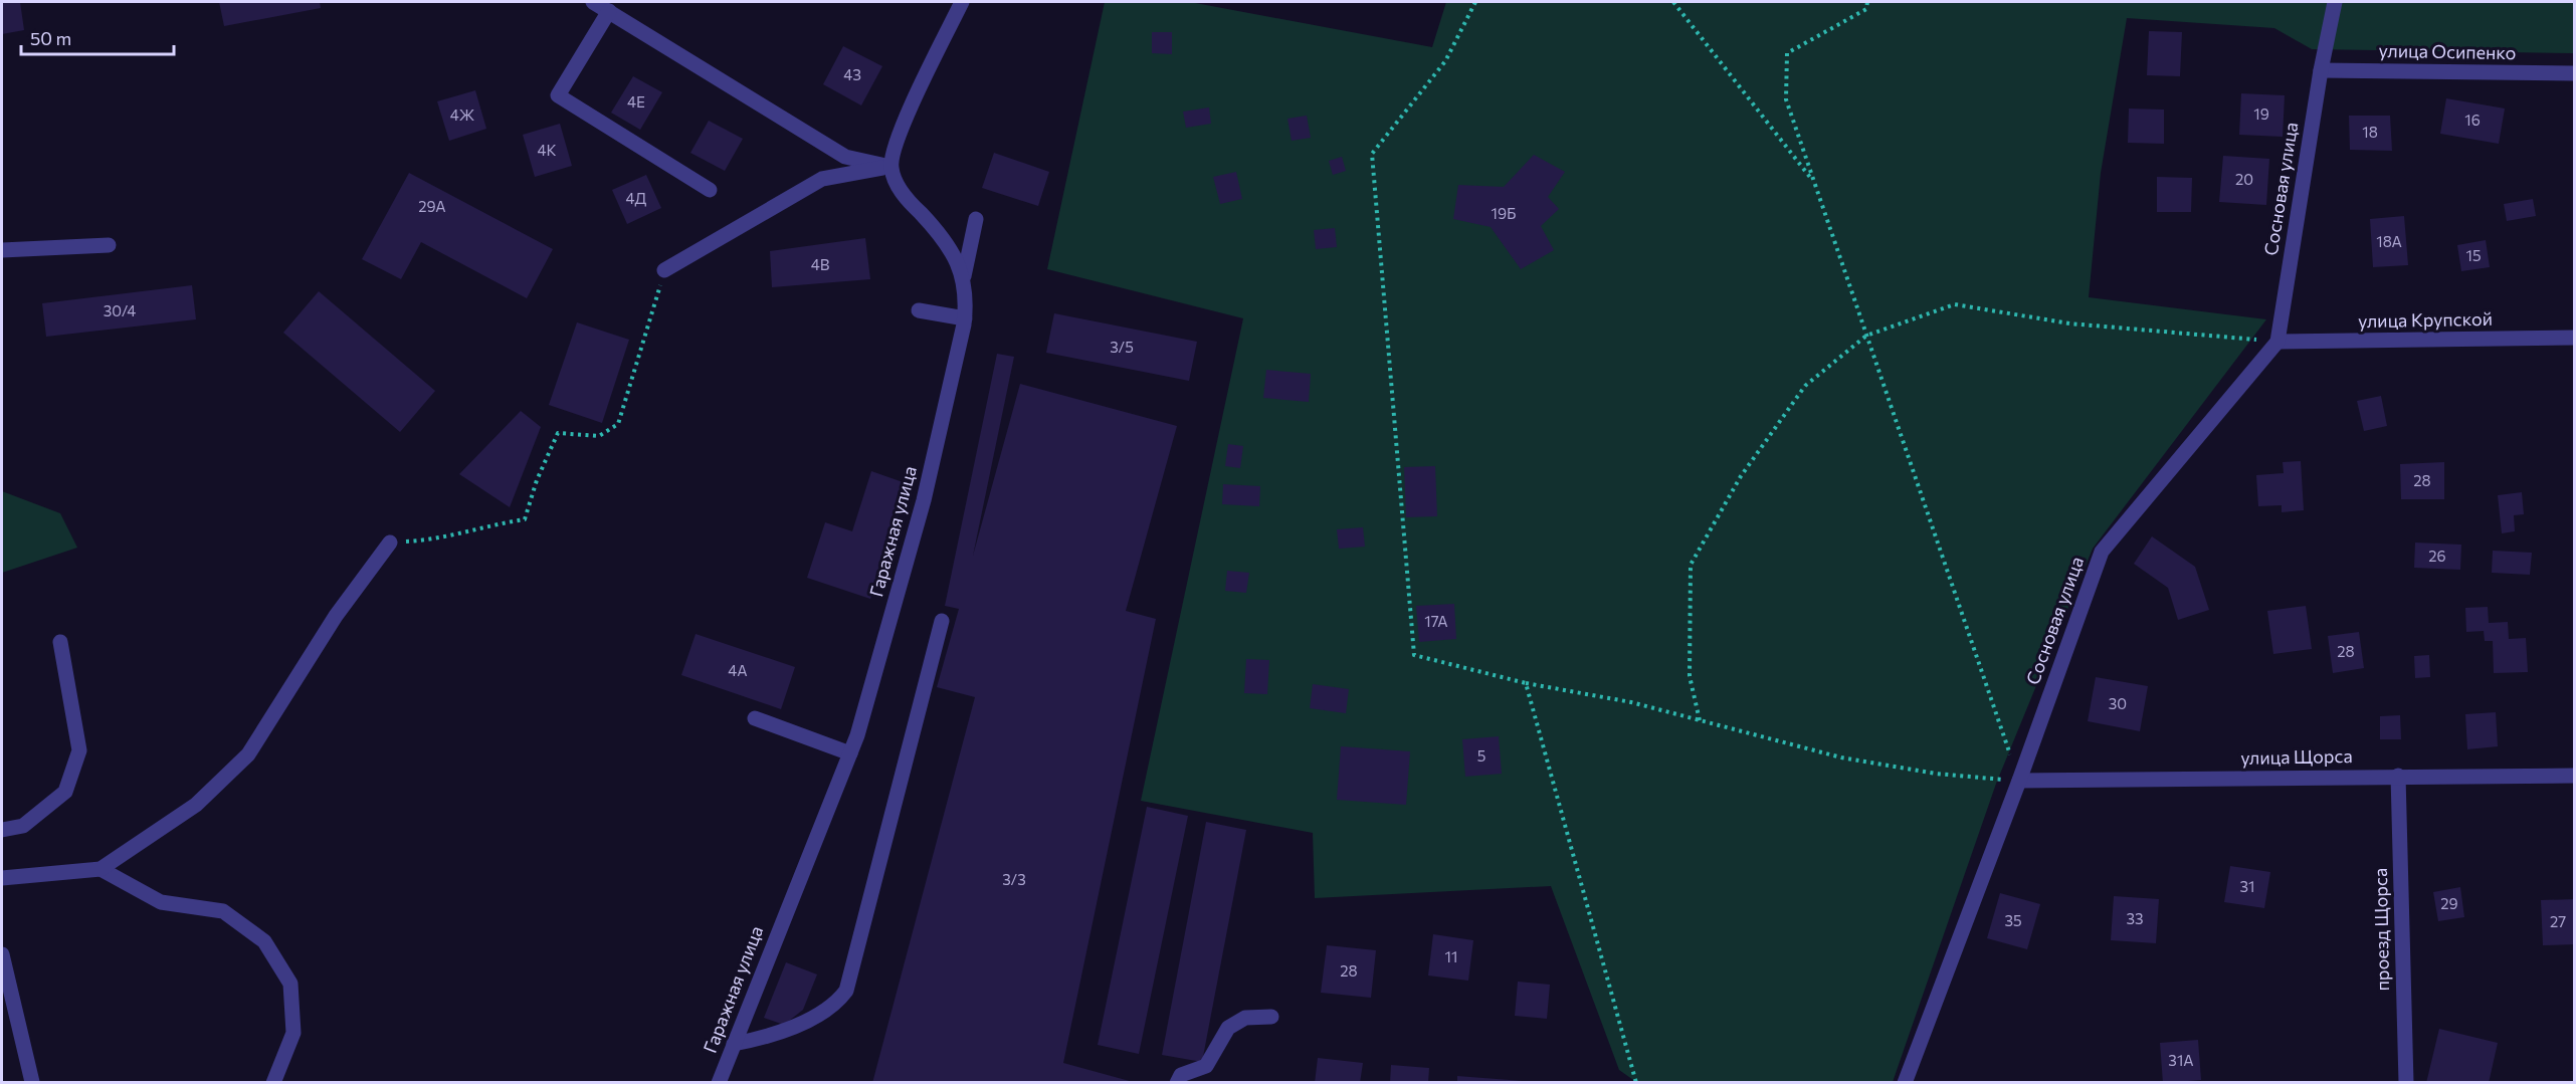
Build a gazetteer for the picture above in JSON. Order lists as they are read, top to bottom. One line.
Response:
{"streets":{"street":["улица Осипенко","Сосновая улица","улица Крупской","Гаражная улица","улица Щорса","проезд Щорса"]},"crossings":[["улица Осипенко","Сосновая улица"],["Сосновая улица","улица Крупской"],["Сосновая улица","улица Щорса"],["улица Щорса","проезд Щорса"]],"house_numbers":["4З","4Е","19","4Ж","16","18","4К","20","4Д","29А","19Б","18А","15","4В","30/4","3/5","28","26","17А","28","4А","30","5","3/3","31","29","33","35","27","11","28","31А"],"scale_bar":"50 m"}
